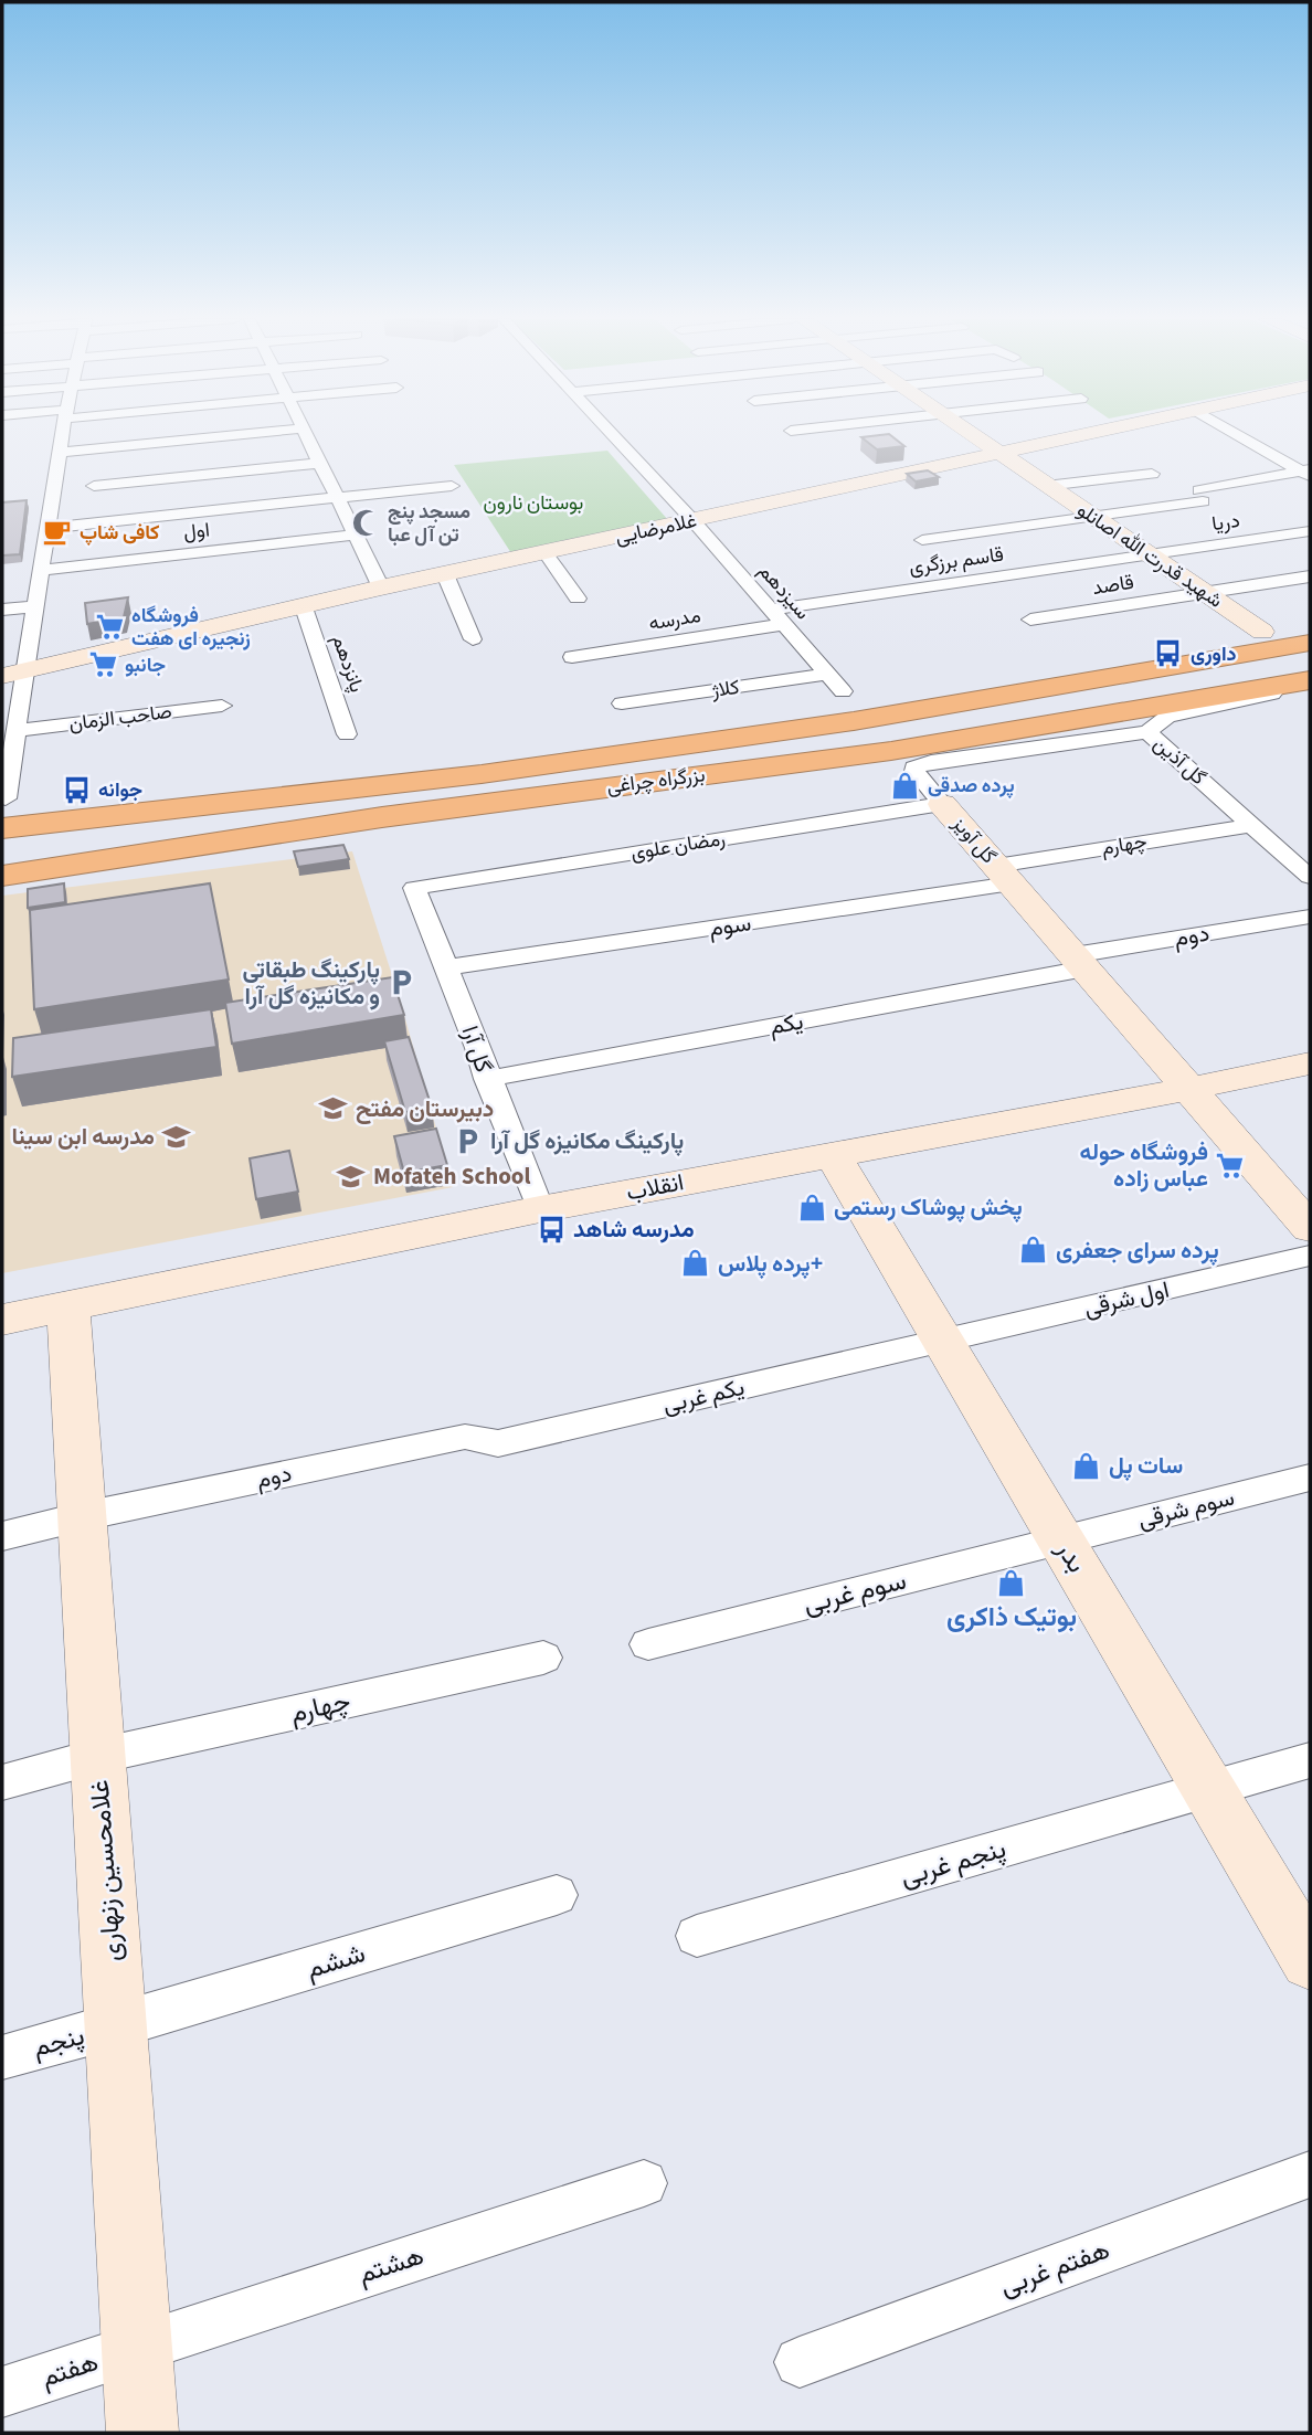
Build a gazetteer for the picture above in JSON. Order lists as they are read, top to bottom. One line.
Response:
{"streets":{"highway":["بزرگراه چراغی"],"street":["دریا","غلامرضایی","اول","شهید قدرت الله اصانلو","قاسم برزگری","قاصد","سیزدهم","مدرسه","پانزدهم","کلاژ","صاحب الزمان","گل آذین","گل آویز","چهارم","رمضان علوی","سوم","دوم","یکم","گل آرا","انقلاب","اول شرقی","یکم غربی","سوم شرقی","بدر","سوم غربی","پنجم غربی","غلامحسین زنهاری","ششم","پنجم","هشتم","هفتم غربی","هفتم"]},"crossings":[["دریا","شهید قدرت الله اصانلو"],["دریا","قاسم برزگری"],["غلامرضایی","شهید قدرت الله اصانلو"],["غلامرضایی","سیزدهم"],["غلامرضایی","پانزدهم"],["شهید قدرت الله اصانلو","قاسم برزگری"],["شهید قدرت الله اصانلو","قاصد"],["قاسم برزگری","سیزدهم"],["قاسم برزگری","مدرسه"],["سیزدهم","مدرسه"],["سیزدهم","کلاژ"],["گل آذین","بزرگراه چراغی"],["گل آذین","گل آویز"],["گل آذین","چهارم"],["گل آویز","چهارم"],["گل آویز","رمضان علوی"],["گل آویز","سوم"],["گل آویز","دوم"],["گل آویز","یکم"],["گل آویز","انقلاب"],["چهارم","سوم"],["چهارم","غلامحسین زنهاری"],["رمضان علوی","گل آرا"],["سوم","گل آرا"],["دوم","یکم"],["دوم","یکم غربی"],["دوم","غلامحسین زنهاری"],["یکم","گل آرا"],["گل آرا","انقلاب"],["انقلاب","بدر"],["انقلاب","غلامحسین زنهاری"],["اول شرقی","یکم غربی"],["اول شرقی","بدر"],["یکم غربی","بدر"],["سوم شرقی","بدر"],["سوم شرقی","سوم غربی"],["بدر","سوم غربی"],["بدر","پنجم غربی"],["غلامحسین زنهاری","ششم"],["غلامحسین زنهاری","پنجم"],["غلامحسین زنهاری","هشتم"],["غلامحسین زنهاری","هفتم"],["ششم","پنجم"],["هشتم","هفتم"]],"parks":["بوستان نارون"],"places":{"mosque":["مسجد پنج تن آل عبا"],"cafe":["کافی شاپ"],"supermarket":["فروشگاه زنجیره ای هفت","جانبو","فروشگاه حوله عباس زاده"],"bus stop":["داوری","جوانه","مدرسه شاهد"],"shop":["پرده صدقی","پخش پوشاک رستمی","پرده سرای جعفری","پرده پلاس+","سات پل","بوتیک ذاکری"],"parking":["پارکینگ طبقاتی و مکانیزه گل آرا","پارکینگ مکانیزه گل آرا"],"school or university":["دبیرستان مفتح","مدرسه ابن سینا","Mofateh School"]}}
